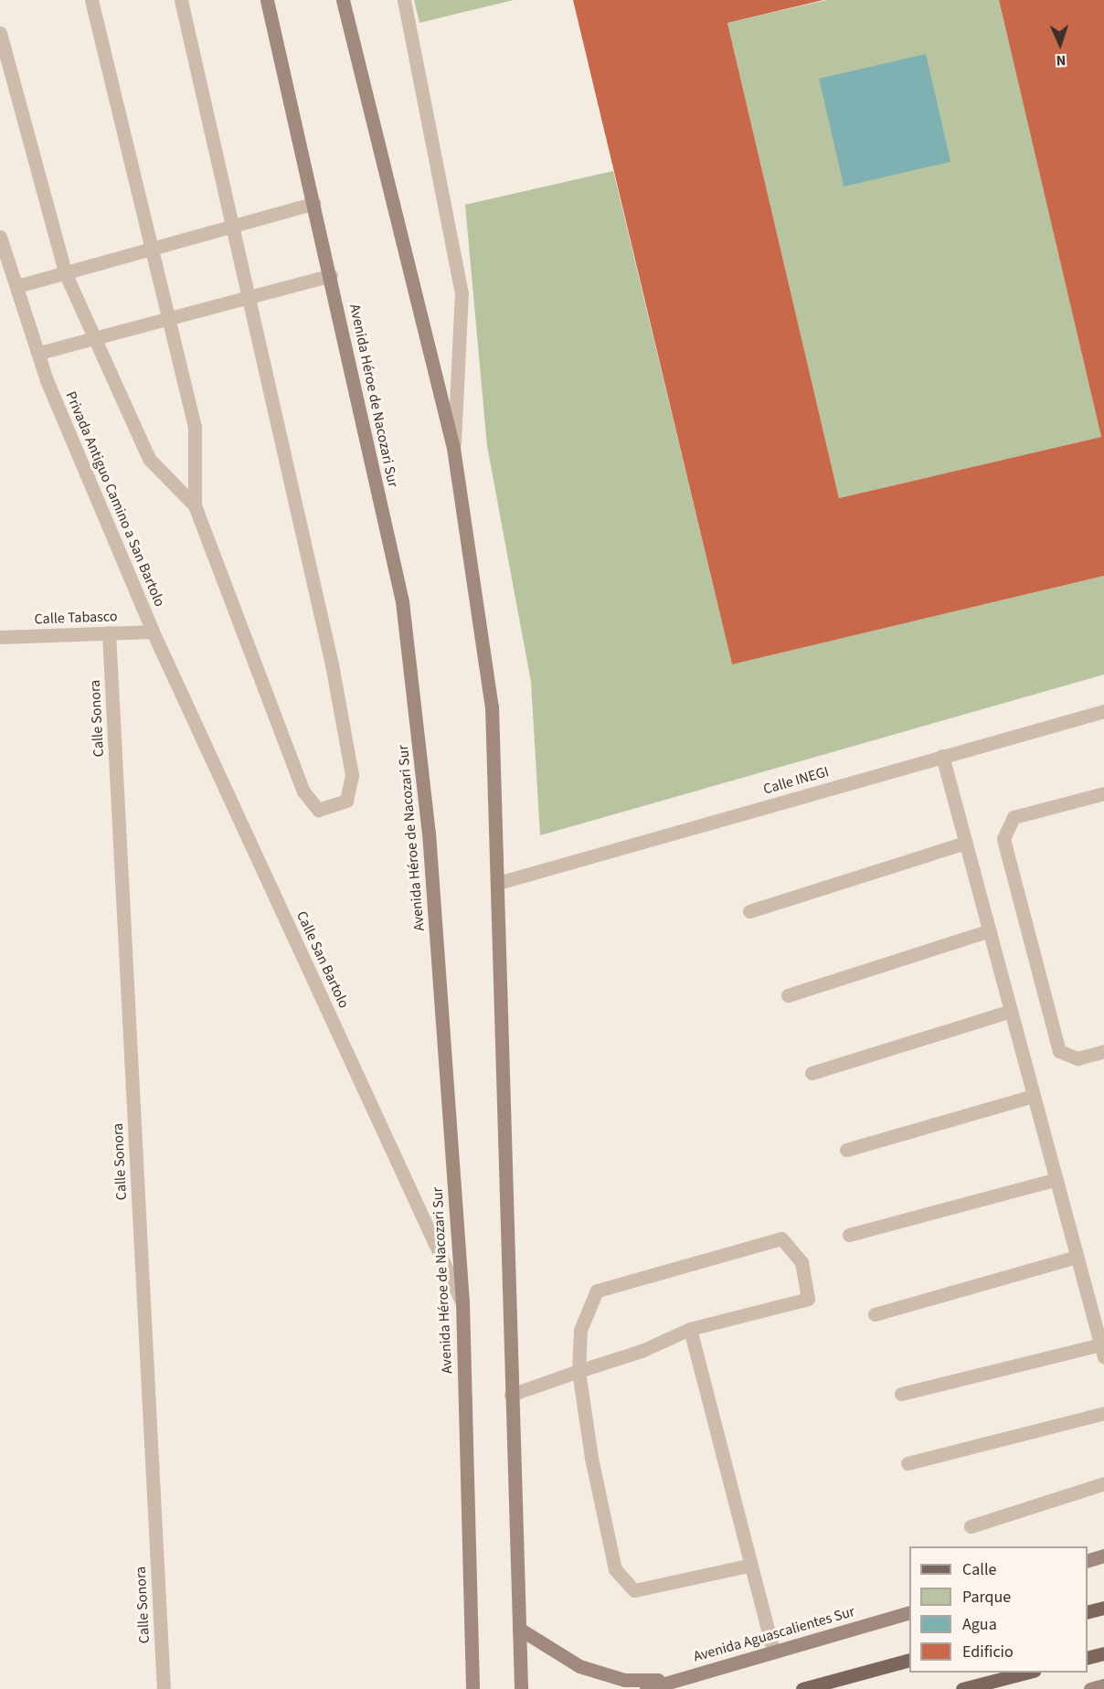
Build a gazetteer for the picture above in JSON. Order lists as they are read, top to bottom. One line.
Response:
{"streets":{"main road":["Avenida Héroe de Nacozari Sur","Avenida Aguascalientes Sur"],"street":["Privada Antiguo Camino a San Bartolo","Calle Tabasco","Calle Sonora","Calle INEGI","Calle San Bartolo"]},"crossings":[["Avenida Héroe de Nacozari Sur","Calle San Bartolo"],["Privada Antiguo Camino a San Bartolo","Calle Tabasco"],["Privada Antiguo Camino a San Bartolo","Calle San Bartolo"],["Calle Tabasco","Calle Sonora"],["Calle Tabasco","Calle San Bartolo"]],"legend":["Calle","Parque","Agua","Edificio"],"north":"bottom"}
